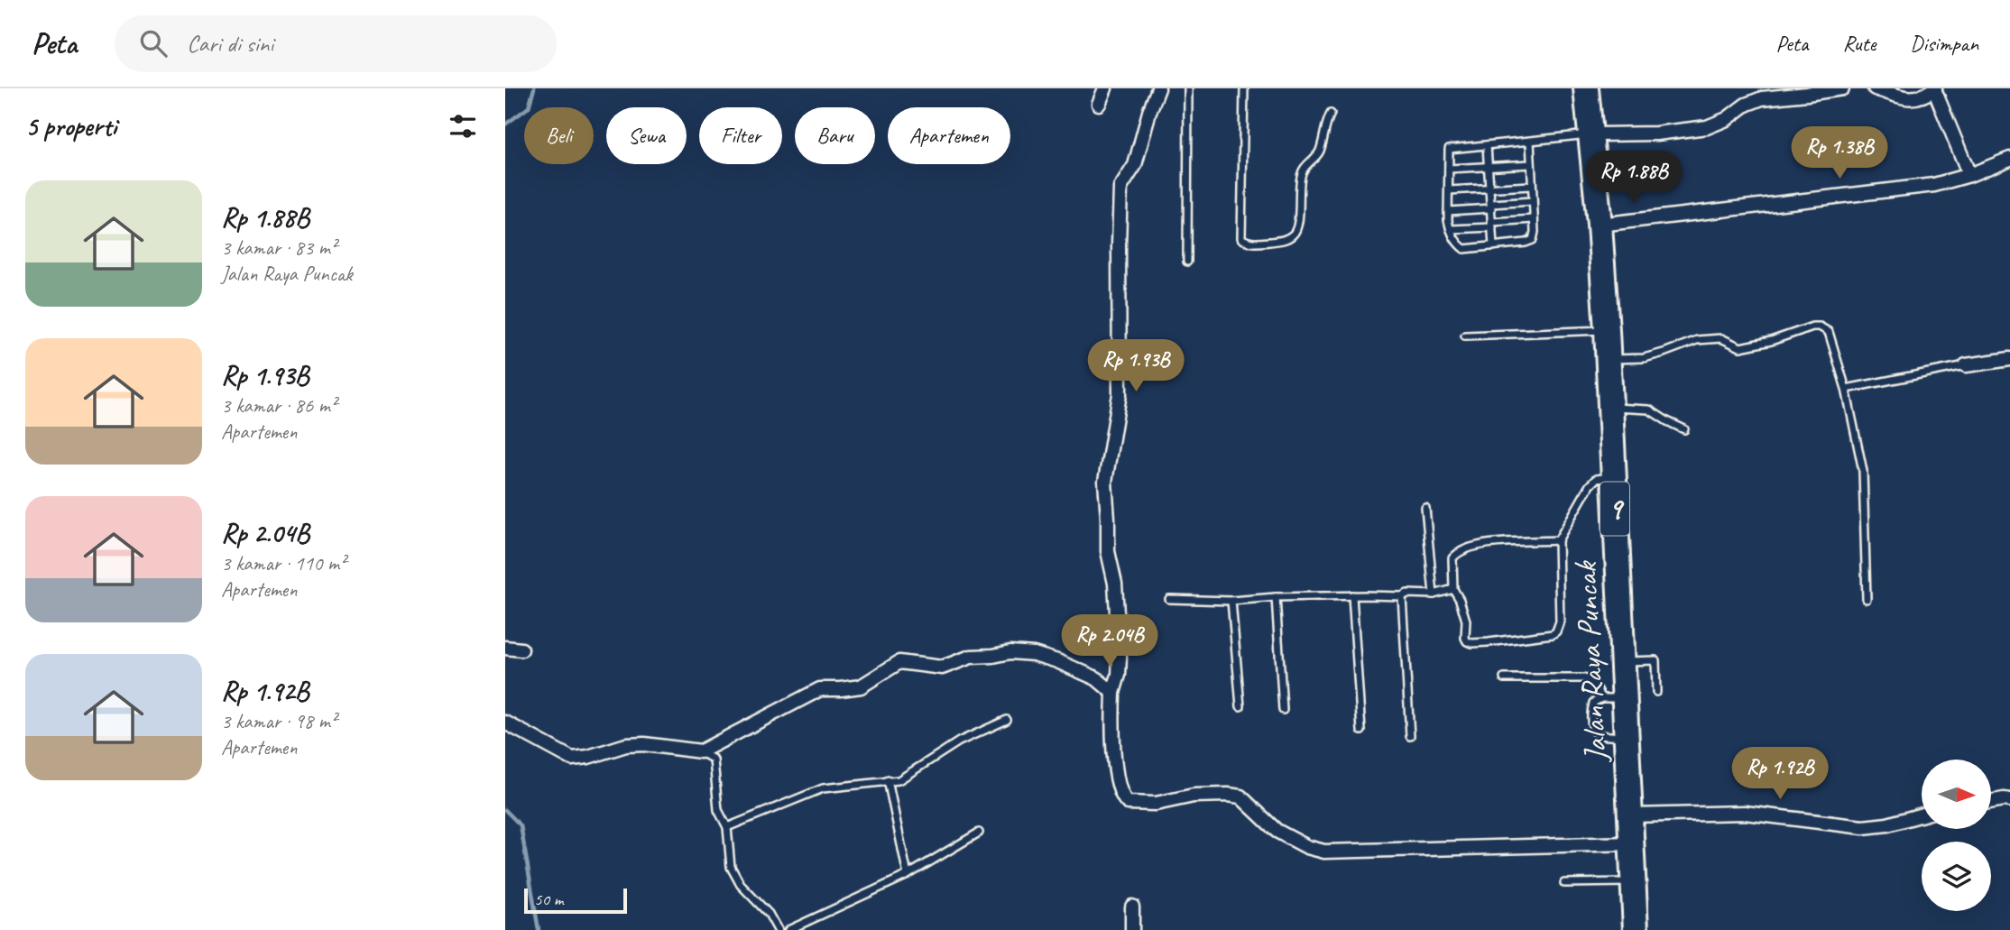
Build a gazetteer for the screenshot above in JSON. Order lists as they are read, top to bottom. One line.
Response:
{"streets":{"highway":["9","Jalan Raya Puncak"]},"scale_bar":"50 m","north":"right","page":{"header":"Peta","search":"Cari di sini","nav":["Peta","Rute","Disimpan"],"heading":"5 properti","chip":["Beli","Sewa","Filter","Baru","Apartemen"],"price":["Rp 1.38B","Rp 1.88B","Rp 1.93B","Rp 2.04B","Rp 1.92B"],"list":[{"name":"Rp 1.88B","note":"3 kamar · 83 m² · Jalan Raya Puncak"},{"name":"Rp 1.93B","note":"3 kamar · 86 m² · Apartemen"},{"name":"Rp 2.04B","note":"3 kamar · 110 m² · Apartemen"},{"name":"Rp 1.92B","note":"3 kamar · 98 m² · Apartemen"}],"scale":"50 m"}}
